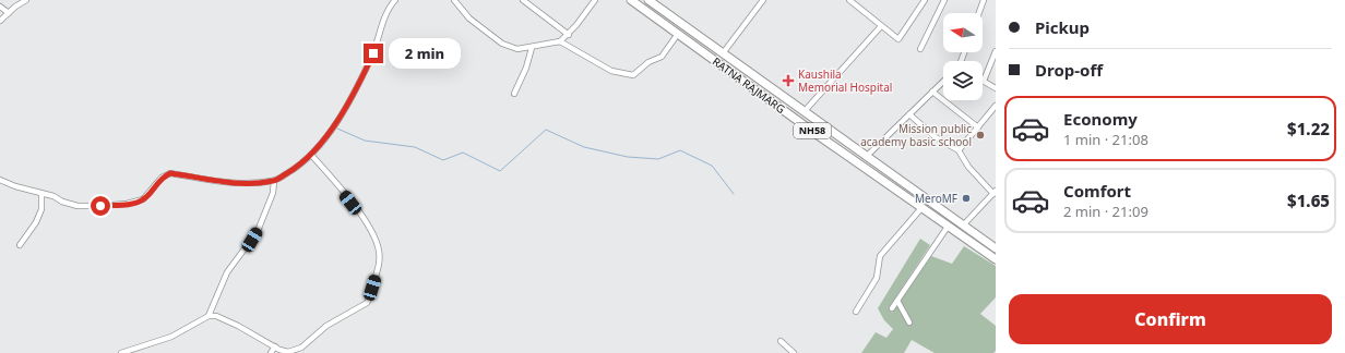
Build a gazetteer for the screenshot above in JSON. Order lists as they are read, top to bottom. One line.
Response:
{"streets":{"highway":["RATNA RAJMARG","NH58"]},"places":{"health":["Kaushila Memorial Hospital"],"other":["Mission public academy basic school","MeroMF"]},"north":"left","page":{"banner":["Pickup","Drop-off"],"bubble":"2 min","list":[{"name":"Economy","note":"1 min · 21:08","value":"$1.22"},{"name":"Comfort","note":"2 min · 21:09","value":"$1.65"}],"buttons":"Confirm"}}
